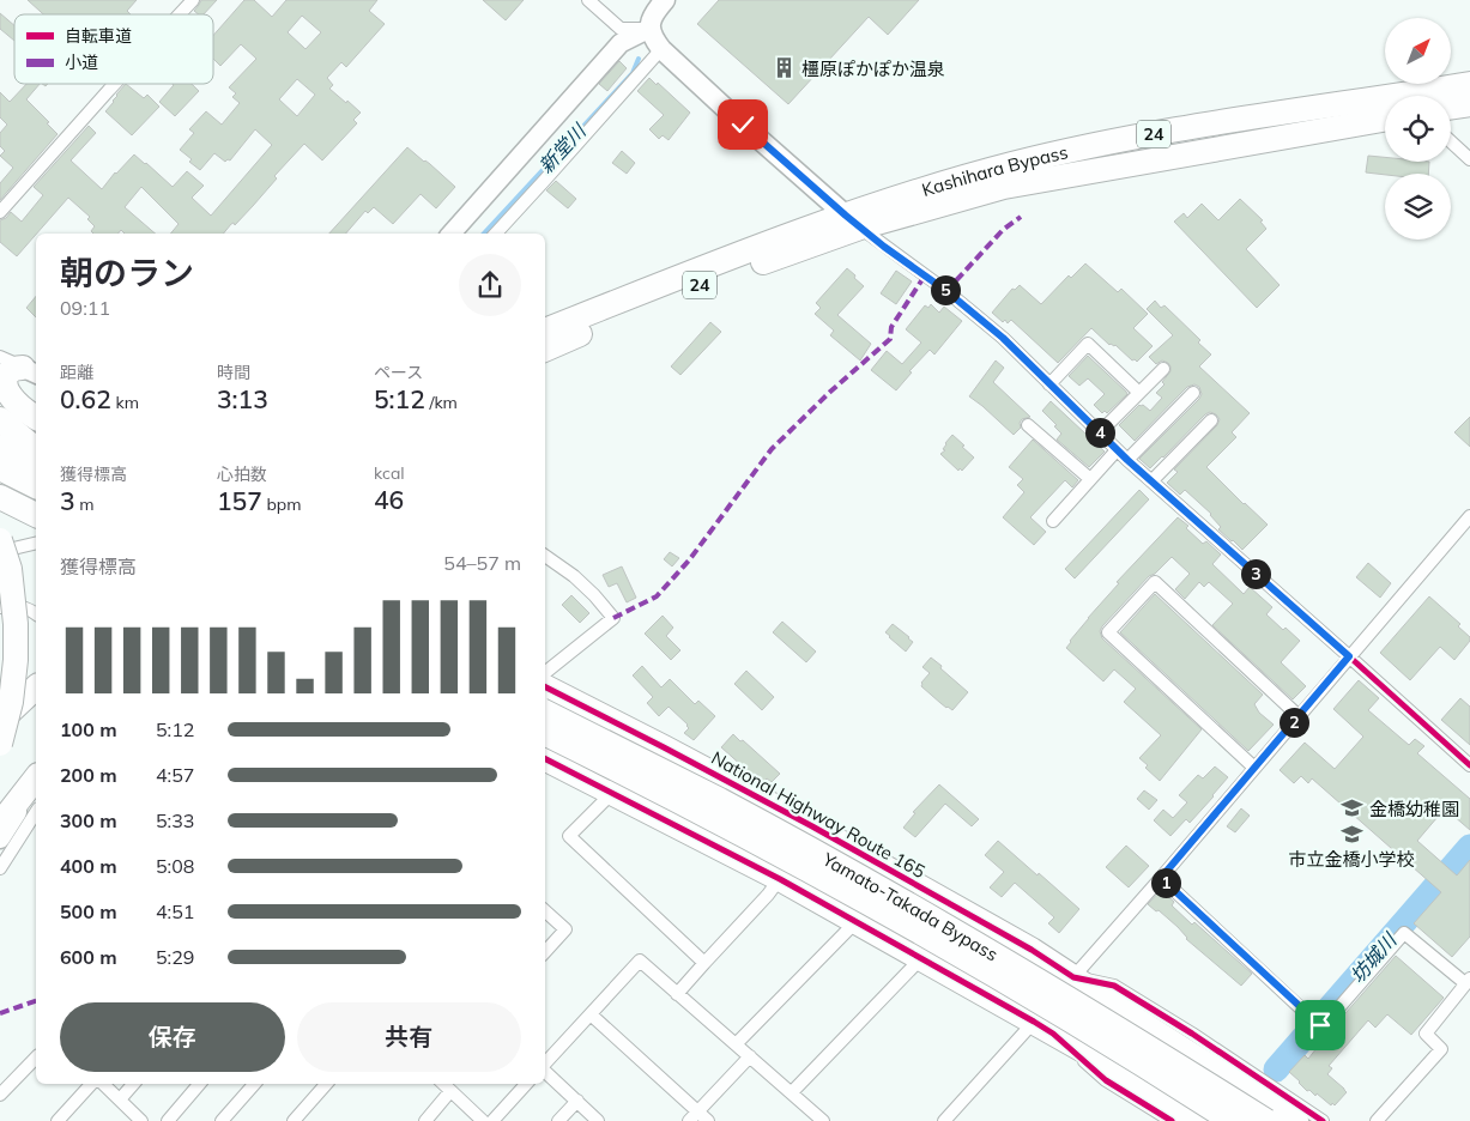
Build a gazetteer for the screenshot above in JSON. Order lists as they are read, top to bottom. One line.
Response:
{"streets":{"highway":["24","Kashihara Bypass","National Highway Route 165","Yamato-Takada Bypass"]},"water":["新堂川","坊城川"],"places":{"building":["橿原ぽかぽか温泉"],"school or university":["金橋幼稚園","市立金橋小学校"]},"legend":["自転車道","小道"],"north":"top right","page":{"heading":["朝のラン","09:11"],"pins":["5","4","3","2","1"],"stats":[["距離","0.62 km"],["時間","3:13"],["ペース","5:12 /km"],["獲得標高","3 m"],["心拍数","157 bpm"],["kcal","46"]],"chart":["獲得標高","54–57 m"],"list":[{"name":"100 m","note":"5:12"},{"name":"200 m","note":"4:57"},{"name":"300 m","note":"5:33"},{"name":"400 m","note":"5:08"},{"name":"500 m","note":"4:51"},{"name":"600 m","note":"5:29"}],"buttons":["保存","共有"]}}
